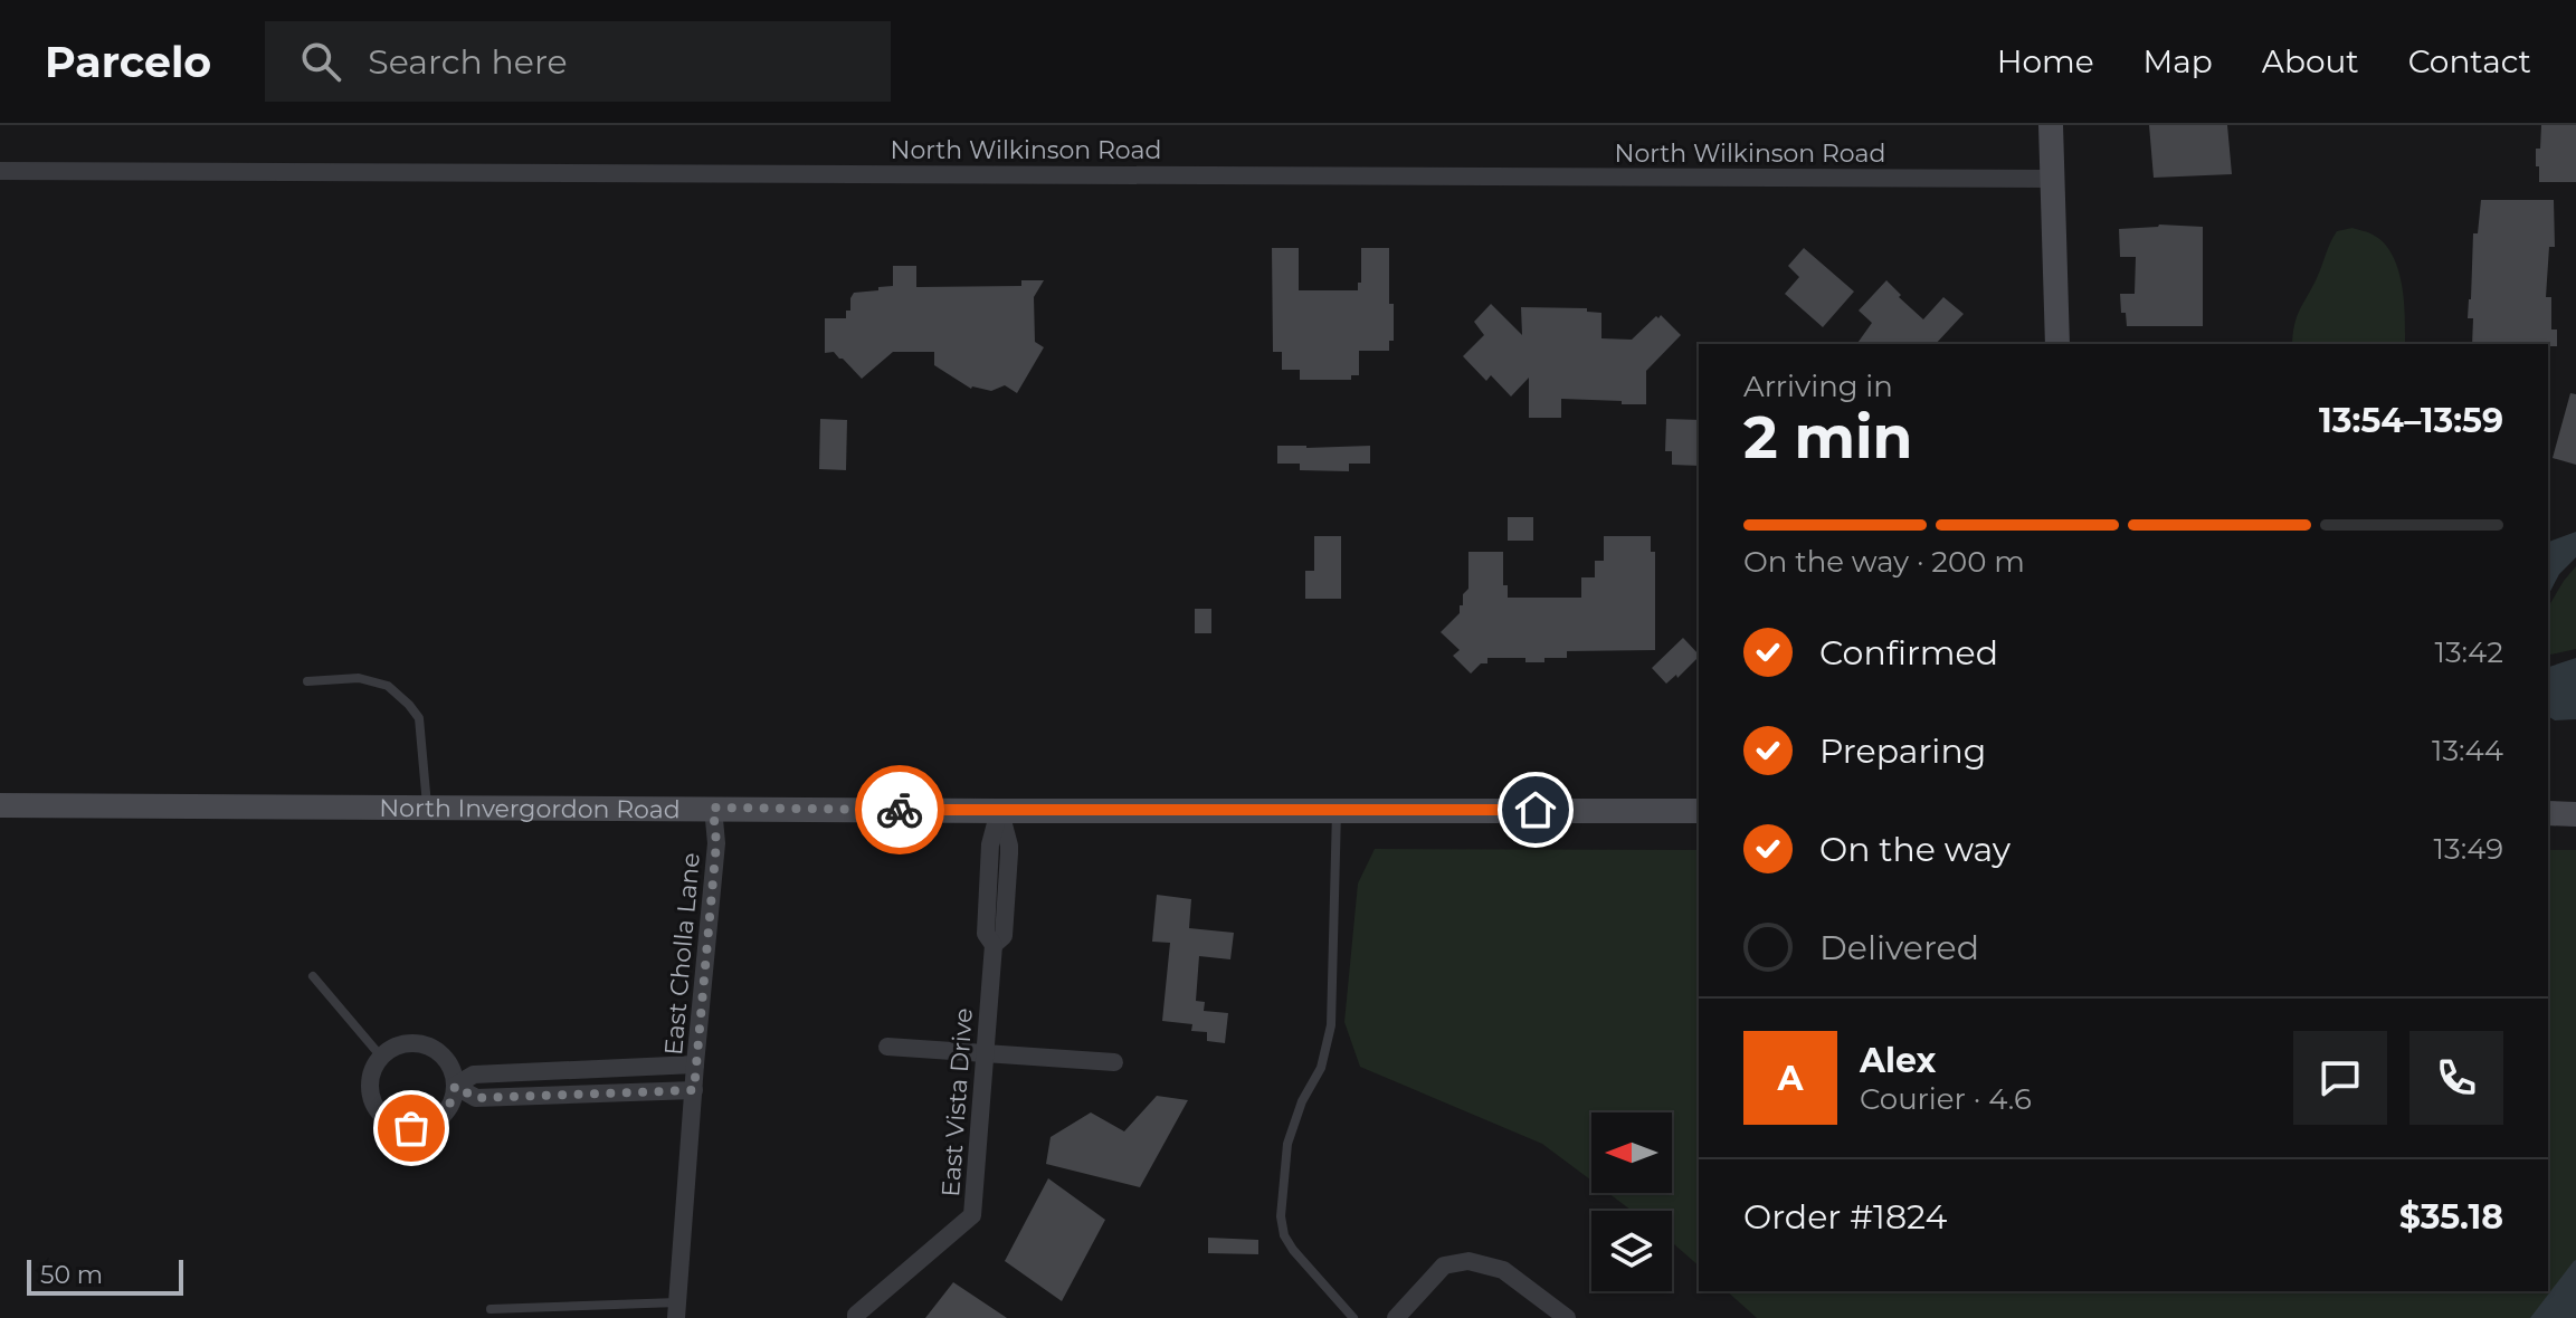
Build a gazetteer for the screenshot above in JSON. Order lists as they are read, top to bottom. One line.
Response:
{"streets":{"street":["North Wilkinson Road","North Invergordon Road","East Cholla Lane","East Vista Drive"]},"crossings":[["North Invergordon Road","East Cholla Lane"],["North Invergordon Road","East Vista Drive"]],"scale_bar":"50 m","north":"left","page":{"header":"Parcelo","search":"Search here","nav":["Home","Map","About","Contact"],"heading":["2 min","Arriving in","13:54–13:59"],"panel":["Alex","Courier · 4.6","Order #1824","$35.18"],"bar":"On the way · 200 m","list":[["Confirmed","13:42"],["Preparing","13:44"],["On the way","13:49"],"Delivered"],"round":"A","scale":"50 m"}}
